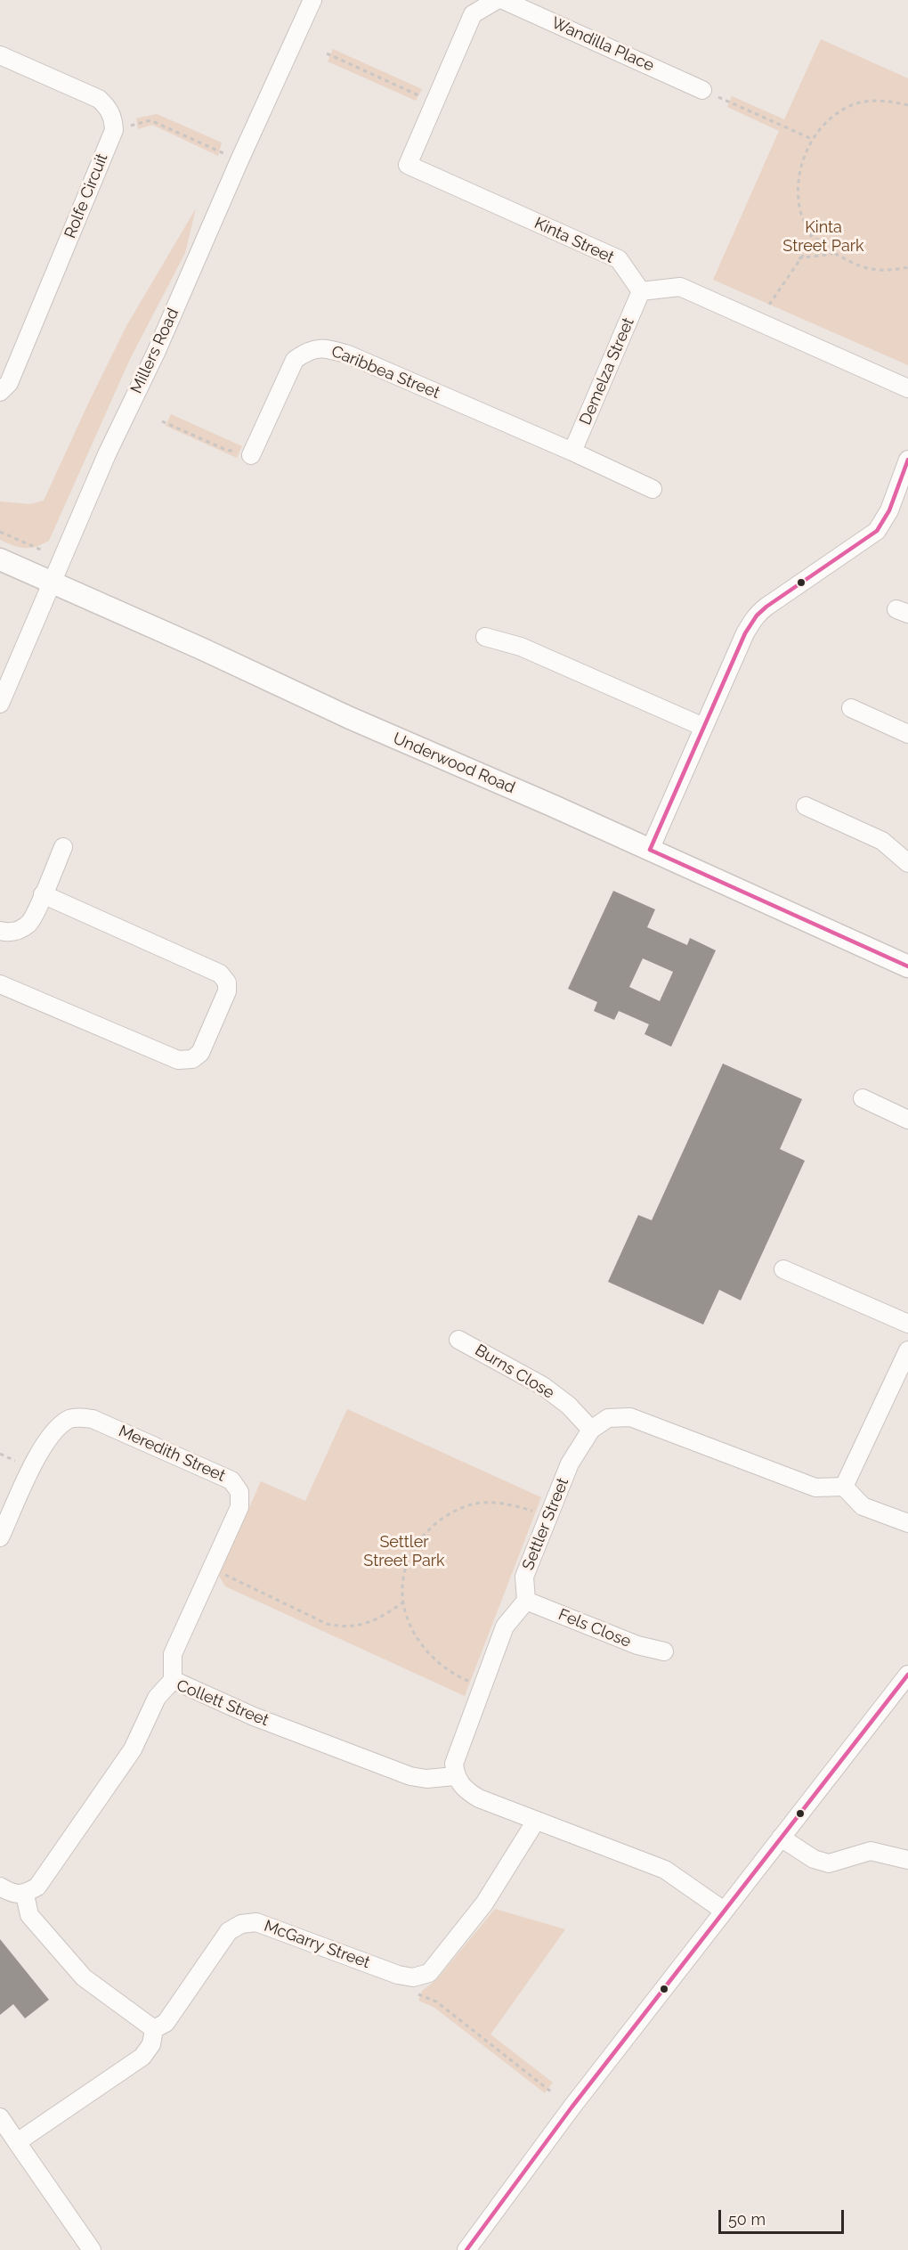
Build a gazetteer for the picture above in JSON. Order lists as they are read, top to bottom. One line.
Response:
{"streets":{"main road":["Underwood Road"],"street":["Wandilla Place","Rolfe Circuit","Kinta Street","Millers Road","Demelza Street","Caribbea Street","Burns Close","Meredith Street","Settler Street","Fels Close","Collett Street","McGarry Street"]},"crossings":[["Kinta Street","Demelza Street"],["Millers Road","Underwood Road"],["Demelza Street","Caribbea Street"],["Burns Close","Settler Street"],["Meredith Street","Collett Street"],["Settler Street","Fels Close"]],"parks":["Kinta Street Park","Settler Street Park"],"scale_bar":"50 m"}
